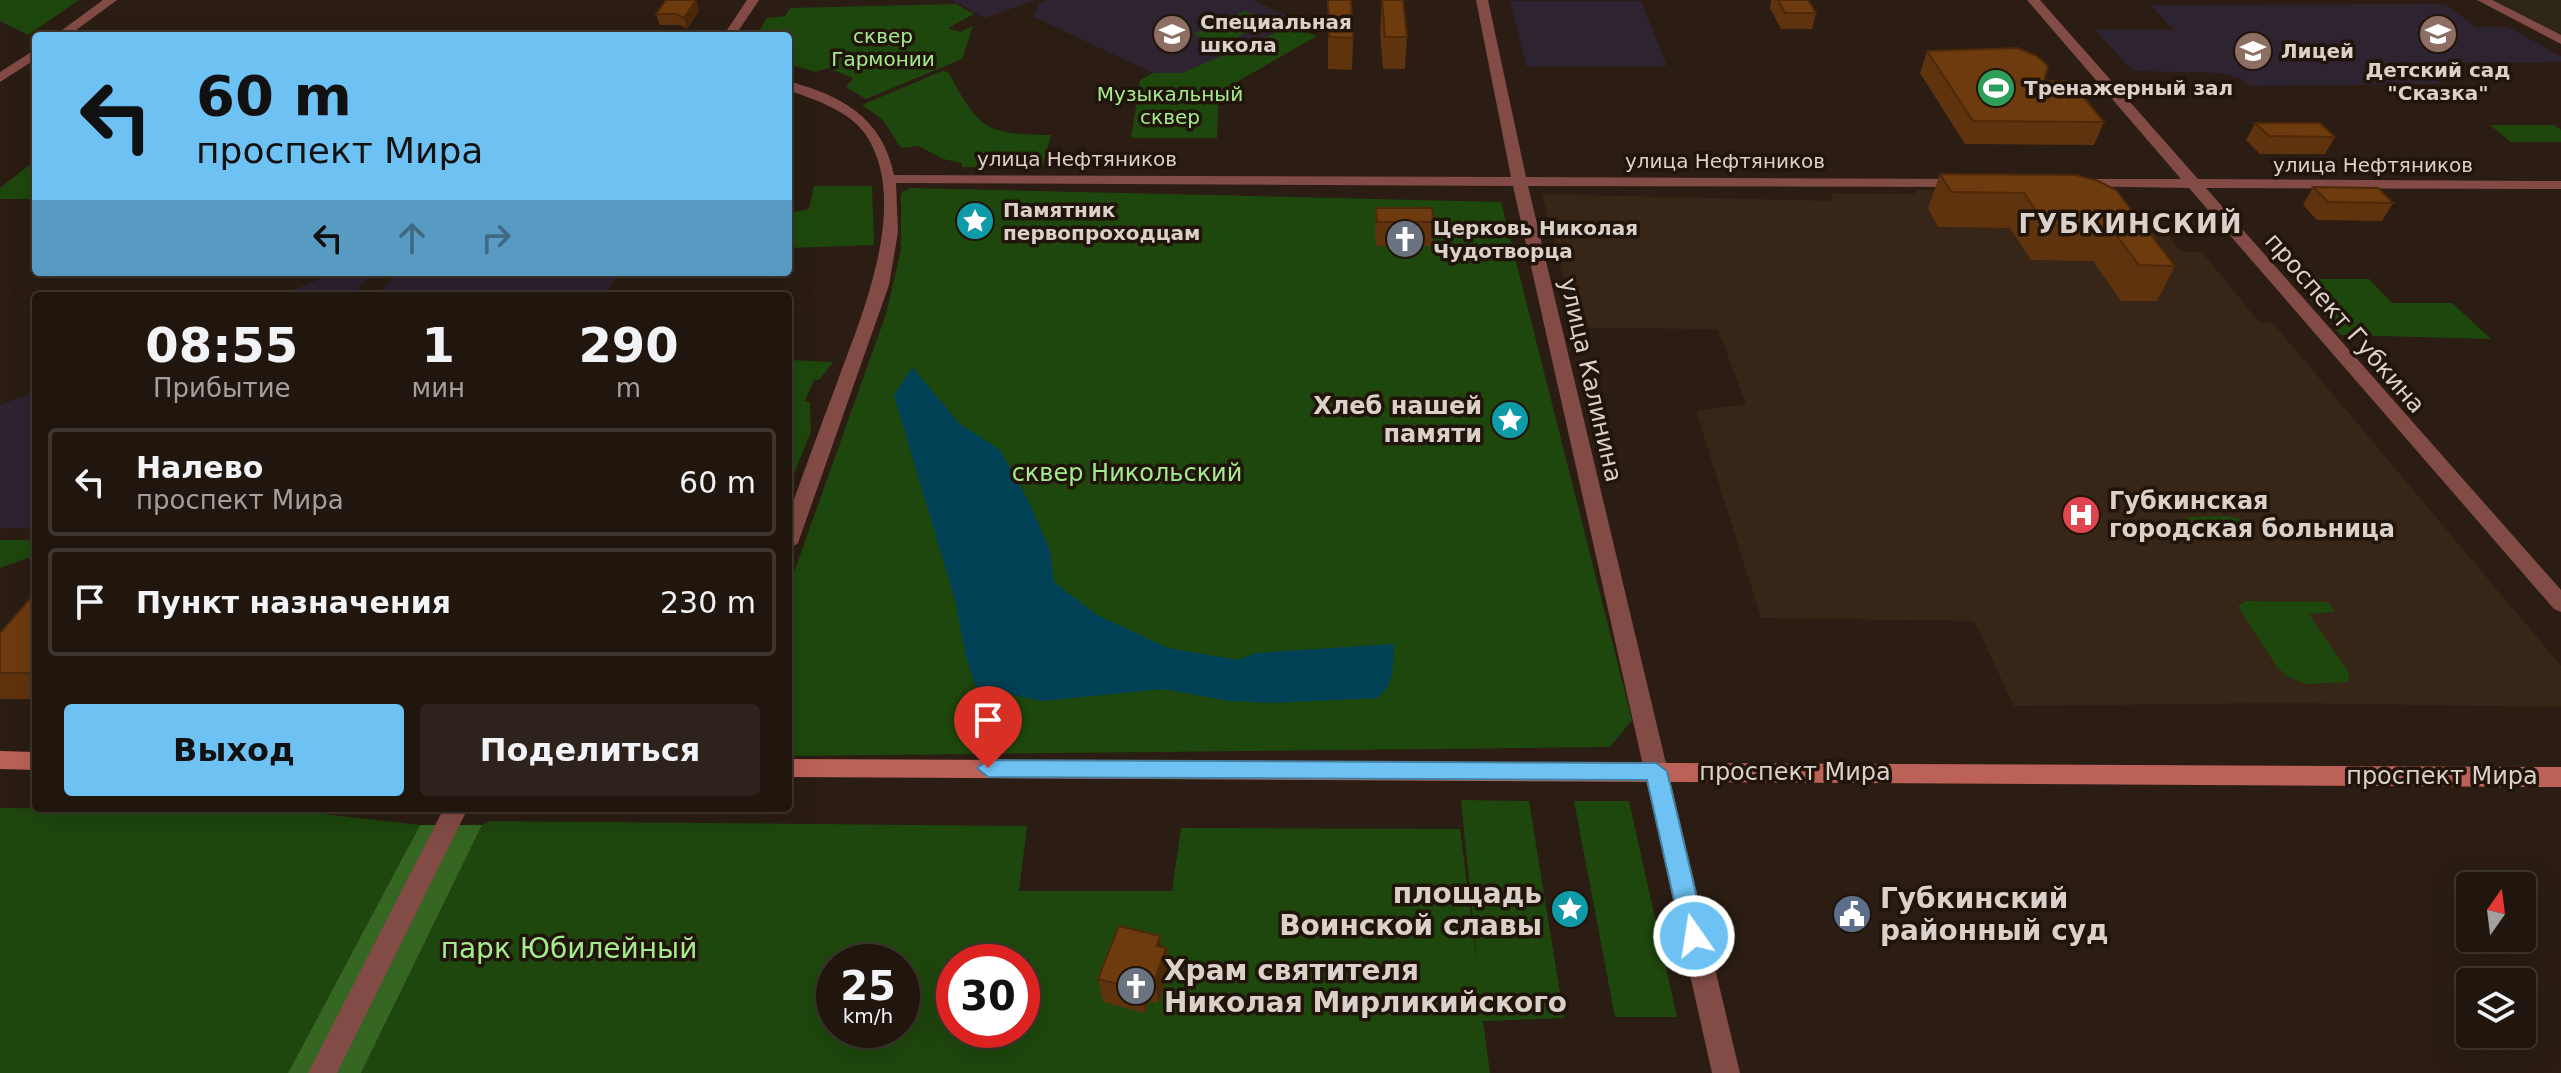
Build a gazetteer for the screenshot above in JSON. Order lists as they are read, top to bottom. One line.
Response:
{"streets":{"main road":["проспект Мира"],"street":["улица Нефтяников","проспект Губкина","улица Калинина"]},"crossings":[["улица Нефтяников","проспект Губкина"],["улица Нефтяников","улица Калинина"],["улица Калинина","проспект Мира"]],"districts":["ГУБКИНСКИЙ"],"parks":["сквер Гармонии","Музыкальный сквер","сквер Никольский","парк Юбилейный"],"places":{"school or university":["Специальная школа","Детский сад \"Сказка\"","Лицей"],"sports":["Тренажерный зал"],"place":["Памятник первопроходцам","Хлеб нашей памяти","площадь Воинской славы"],"church":["Церковь Николая Чудотворца","Храм святителя Николая Мирликийского"],"hospital":["Губкинская городская больница"],"public building":["Губкинский районный суд"]},"north":"top","page":{"turn":["60 m","проспект Мира"],"eta":["08:55","Прибытие","1","мин","290","m"],"list":[{"name":"Налево","note":"проспект Мира","value":"60 m"},{"name":"Пункт назначения","value":"230 m"}],"buttons":["Выход","Поделиться"],"speed":"25 km/h","limit":"30"}}
